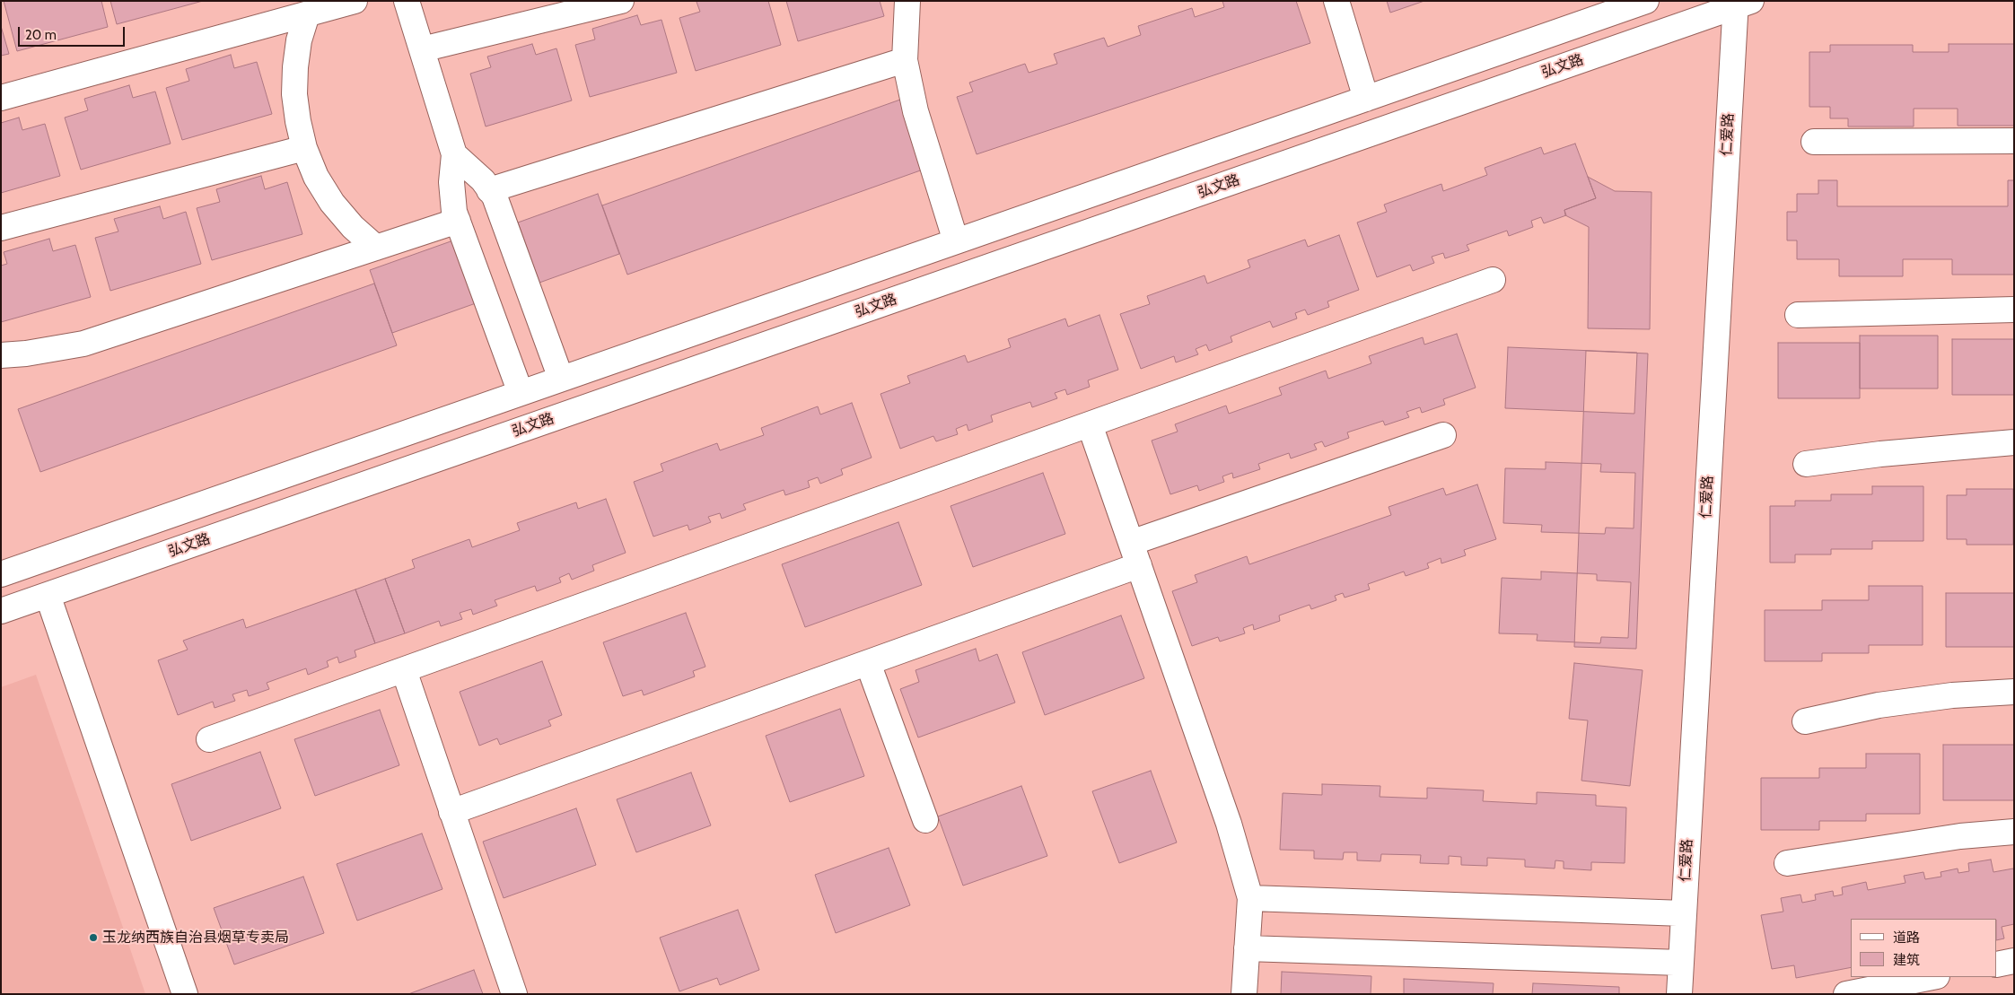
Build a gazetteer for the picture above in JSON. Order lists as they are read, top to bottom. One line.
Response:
{"streets":{"street":["弘文路","仁爱路"]},"crossings":[["弘文路","仁爱路"]],"places":["玉龙纳西族自治县烟草专卖局"],"legend":["道路","建筑"],"scale_bar":"20 m"}
